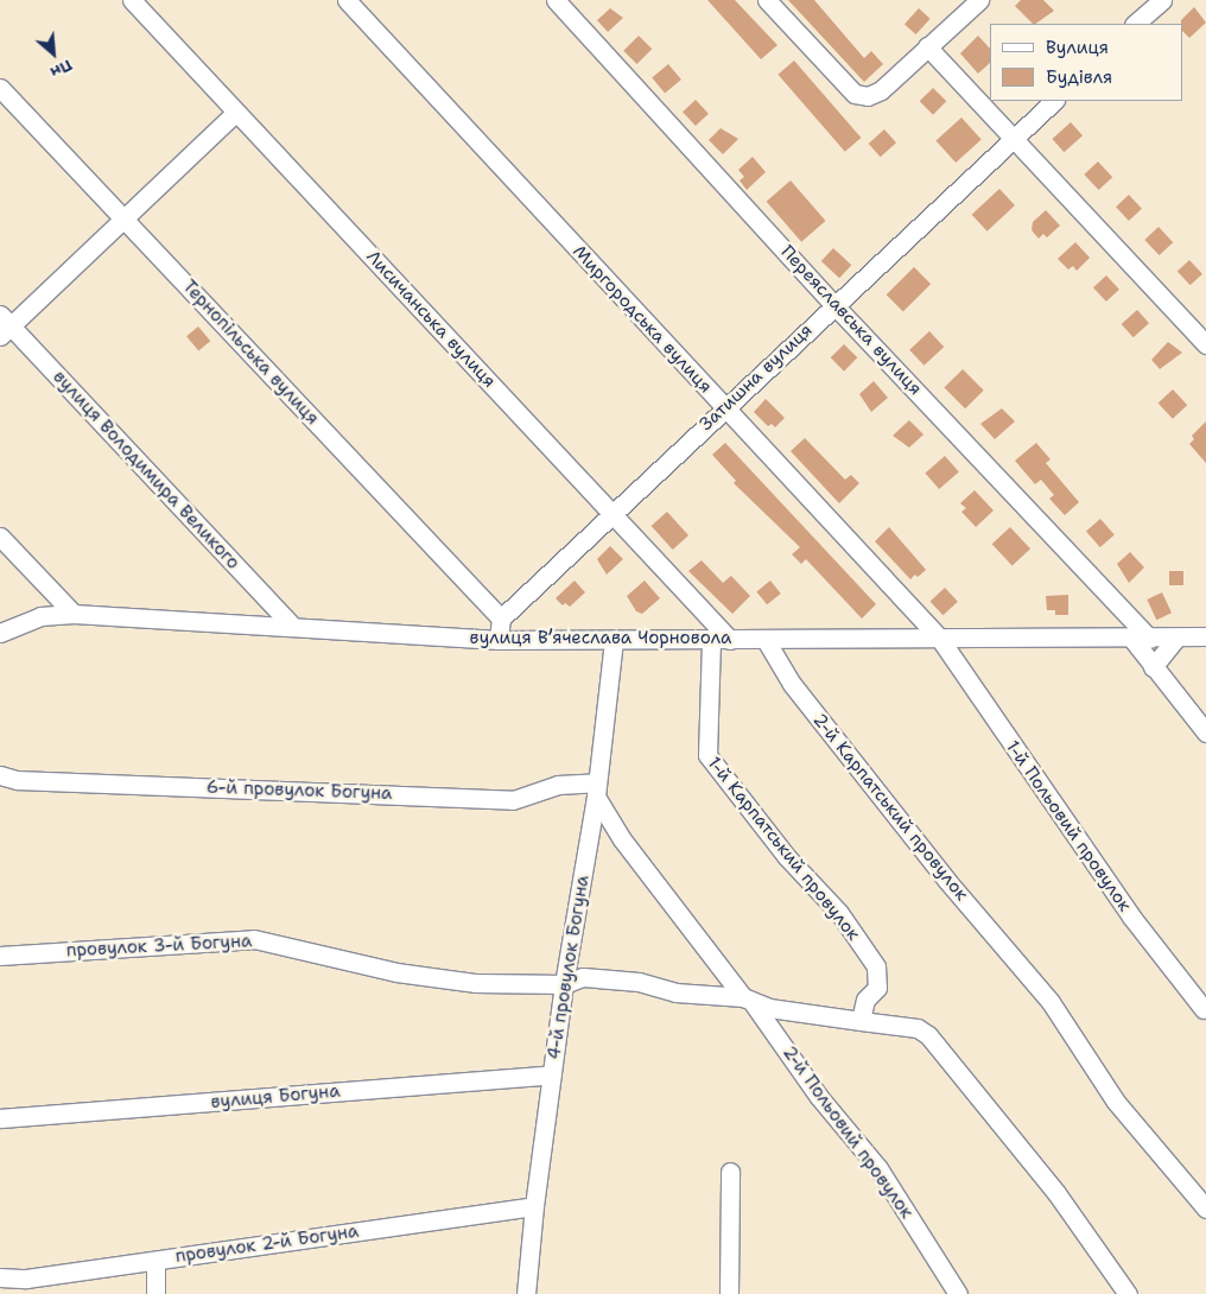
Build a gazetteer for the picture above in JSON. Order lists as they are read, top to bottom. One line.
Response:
{"streets":{"street":["Лисичанська вулиця","Миргородська вулиця","Переяславська вулиця","Тернопільська вулиця","Затишна вулиця","вулиця Володимира Великого","вулиця Вʼячеслава Чорновола","6-й провулок Богуна","2-й Карпатський провулок","1-й Польовий провулок","1-й Карпатський провулок","провулок 3-й Богуна","4-й провулок Богуна","вулиця Богуна","2-й Польовий провулок","провулок 2-й Богуна"]},"crossings":[["Лисичанська вулиця","Затишна вулиця"],["Лисичанська вулиця","вулиця Вʼячеслава Чорновола"],["Миргородська вулиця","Затишна вулиця"],["Миргородська вулиця","вулиця Вʼячеслава Чорновола"],["Миргородська вулиця","1-й Польовий провулок"],["Переяславська вулиця","Затишна вулиця"],["Переяславська вулиця","вулиця Вʼячеслава Чорновола"],["Тернопільська вулиця","Затишна вулиця"],["вулиця Володимира Великого","вулиця Вʼячеслава Чорновола"],["вулиця Вʼячеслава Чорновола","2-й Карпатський провулок"],["вулиця Вʼячеслава Чорновола","1-й Польовий провулок"],["вулиця Вʼячеслава Чорновола","1-й Карпатський провулок"],["вулиця Вʼячеслава Чорновола","4-й провулок Богуна"],["6-й провулок Богуна","4-й провулок Богуна"],["6-й провулок Богуна","2-й Польовий провулок"],["1-й Карпатський провулок","провулок 3-й Богуна"],["провулок 3-й Богуна","4-й провулок Богуна"],["провулок 3-й Богуна","2-й Польовий провулок"],["4-й провулок Богуна","вулиця Богуна"],["4-й провулок Богуна","2-й Польовий провулок"],["4-й провулок Богуна","провулок 2-й Богуна"]],"legend":["Вулиця","Будівля"],"north":"bottom right"}
